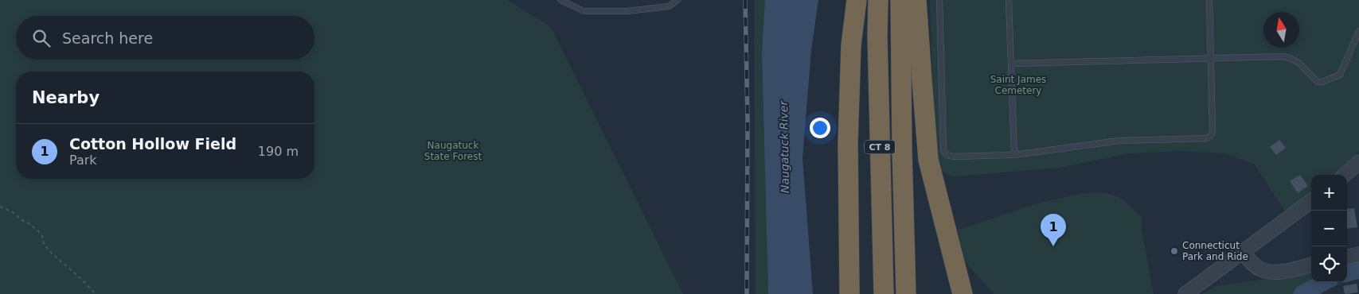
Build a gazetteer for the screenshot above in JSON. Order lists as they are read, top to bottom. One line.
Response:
{"streets":{"highway":["CT 8"]},"water":["Naugatuck River"],"parks":["Saint James Cemetery","Naugatuck State Forest"],"places":["Connecticut Park and Ride"],"north":"top","page":{"search":"Search here","heading":"Nearby","list":[{"mark":"1","name":"Cotton Hollow Field","note":"Park","value":"190 m"}],"map_buttons":["+","−"],"pins":"1"}}
